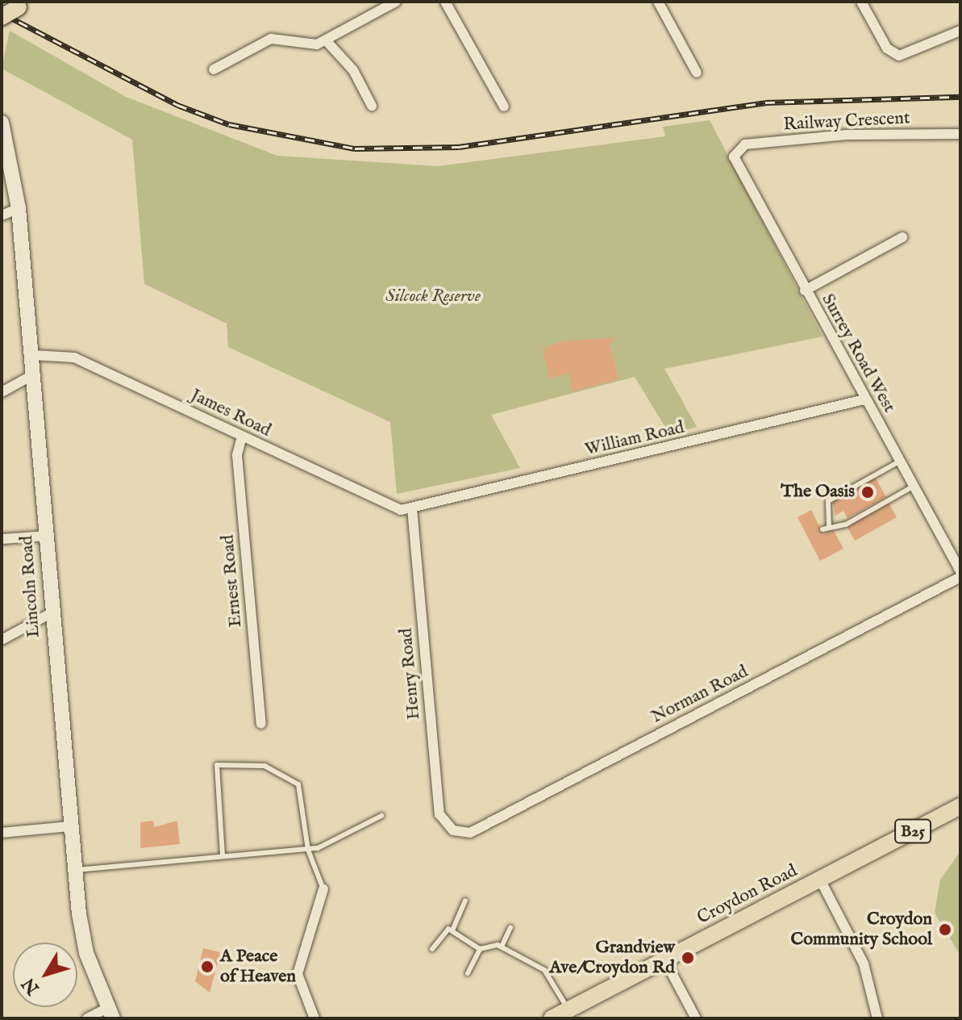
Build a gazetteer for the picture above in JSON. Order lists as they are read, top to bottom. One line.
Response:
{"streets":{"main road":["Lincoln Road","B25","Croydon Road"],"street":["Railway Crescent","Surrey Road West","James Road","William Road","Ernest Road","Henry Road","Norman Road"]},"crossings":[["Railway Crescent","Surrey Road West"],["Surrey Road West","William Road"],["James Road","William Road"],["James Road","Ernest Road"],["James Road","Lincoln Road"],["James Road","Henry Road"],["William Road","Henry Road"],["Henry Road","Norman Road"]],"parks":["Silcock Reserve"],"places":["The Oasis","Croydon Community School","Grandview Ave/Croydon Rd","A Peace of Heaven"],"north":"bottom left"}
